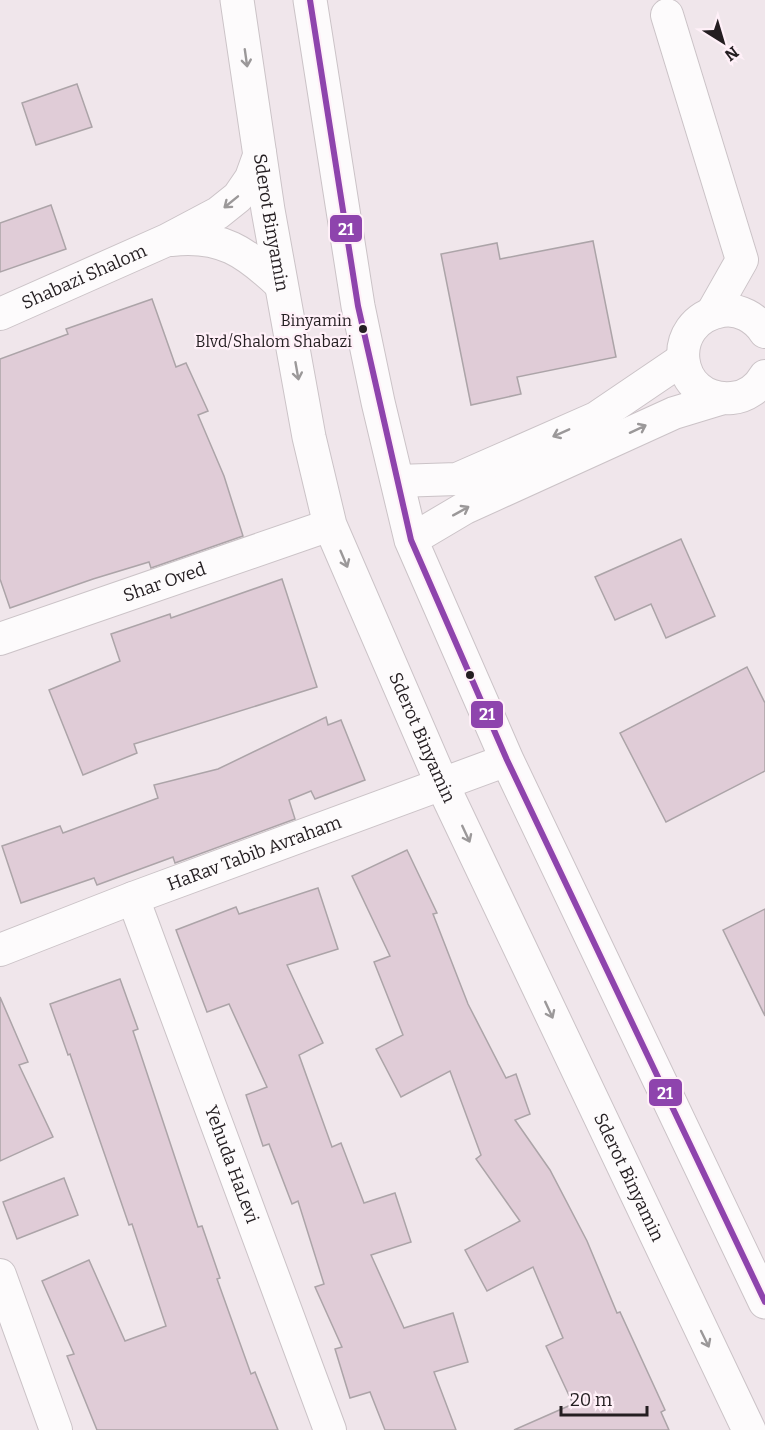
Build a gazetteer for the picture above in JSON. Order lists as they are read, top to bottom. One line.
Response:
{"streets":{"main road":["Sderot Binyamin"],"street":["Shabazi Shalom","Shar Oved","HaRav Tabib Avraham","Yehuda HaLevi"]},"crossings":[["Sderot Binyamin","Shabazi Shalom"],["Sderot Binyamin","Shar Oved"],["Sderot Binyamin","HaRav Tabib Avraham"],["HaRav Tabib Avraham","Yehuda HaLevi"]],"places":["Binyamin Blvd/Shalom Shabazi"],"lines":["transit line 21"],"scale_bar":"20 m","north":"bottom right"}
